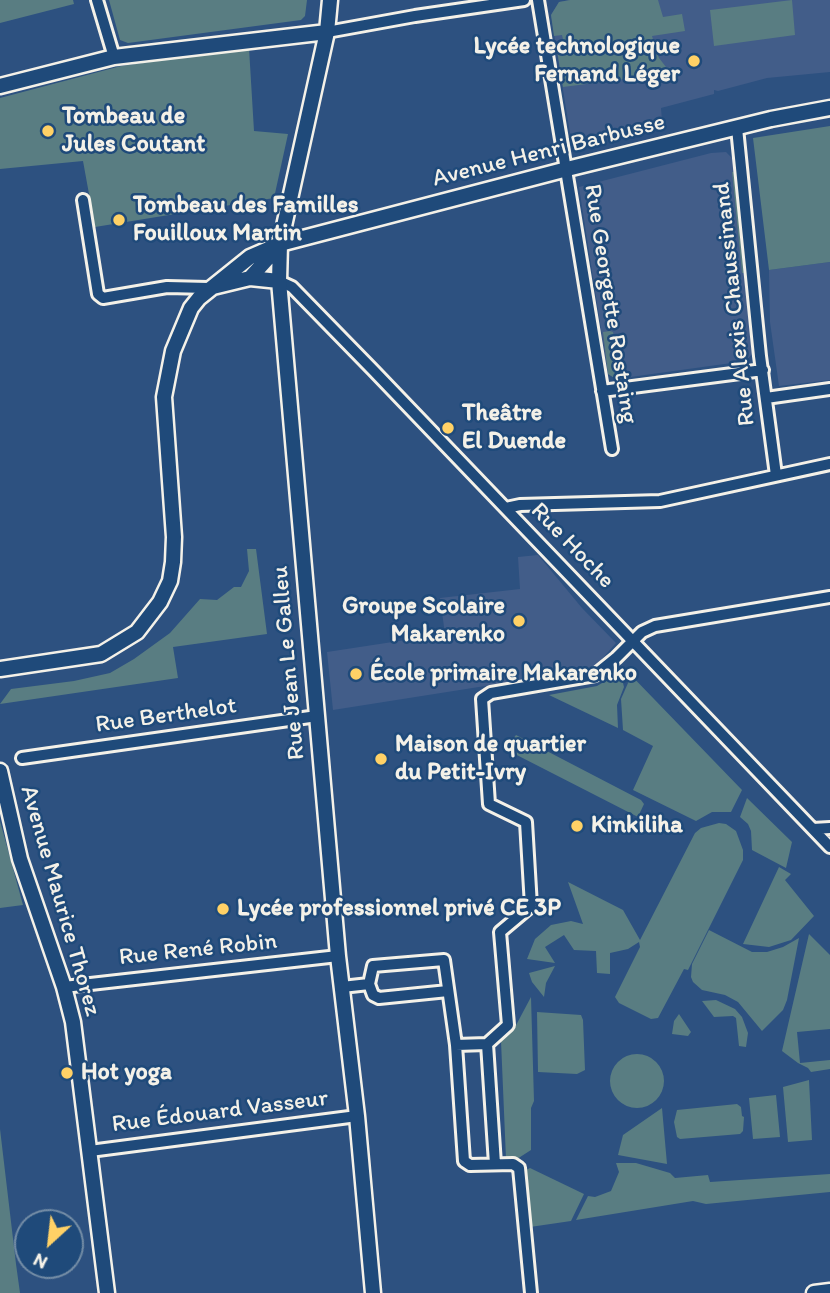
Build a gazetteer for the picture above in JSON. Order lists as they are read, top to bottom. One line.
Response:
{"streets":{"main road":["Avenue Henri Barbusse","Rue Jean Le Galleu","Avenue Maurice Thorez"],"street":["Rue Georgette Rostaing","Rue Alexis Chaussinand","Rue Hoche","Rue Berthelot","Rue René Robin","Rue Édouard Vasseur"]},"crossings":[["Avenue Henri Barbusse","Rue Georgette Rostaing"],["Avenue Henri Barbusse","Rue Alexis Chaussinand"],["Avenue Henri Barbusse","Rue Jean Le Galleu"],["Rue Hoche","Rue Jean Le Galleu"],["Rue Jean Le Galleu","Rue Berthelot"],["Rue Jean Le Galleu","Rue René Robin"],["Rue Jean Le Galleu","Rue Édouard Vasseur"],["Avenue Maurice Thorez","Rue René Robin"],["Avenue Maurice Thorez","Rue Édouard Vasseur"]],"places":["Lycée technologique Fernand Léger","Tombeau de Jules Coutant","Tombeau des Familles Fouilloux Martin","Theâtre El Duende","Groupe Scolaire Makarenko","École primaire Makarenko","Maison de quartier du Petit-Ivry","Kinkiliha","Lycée professionnel privé CE 3P","Hot yoga"],"north":"bottom left"}
